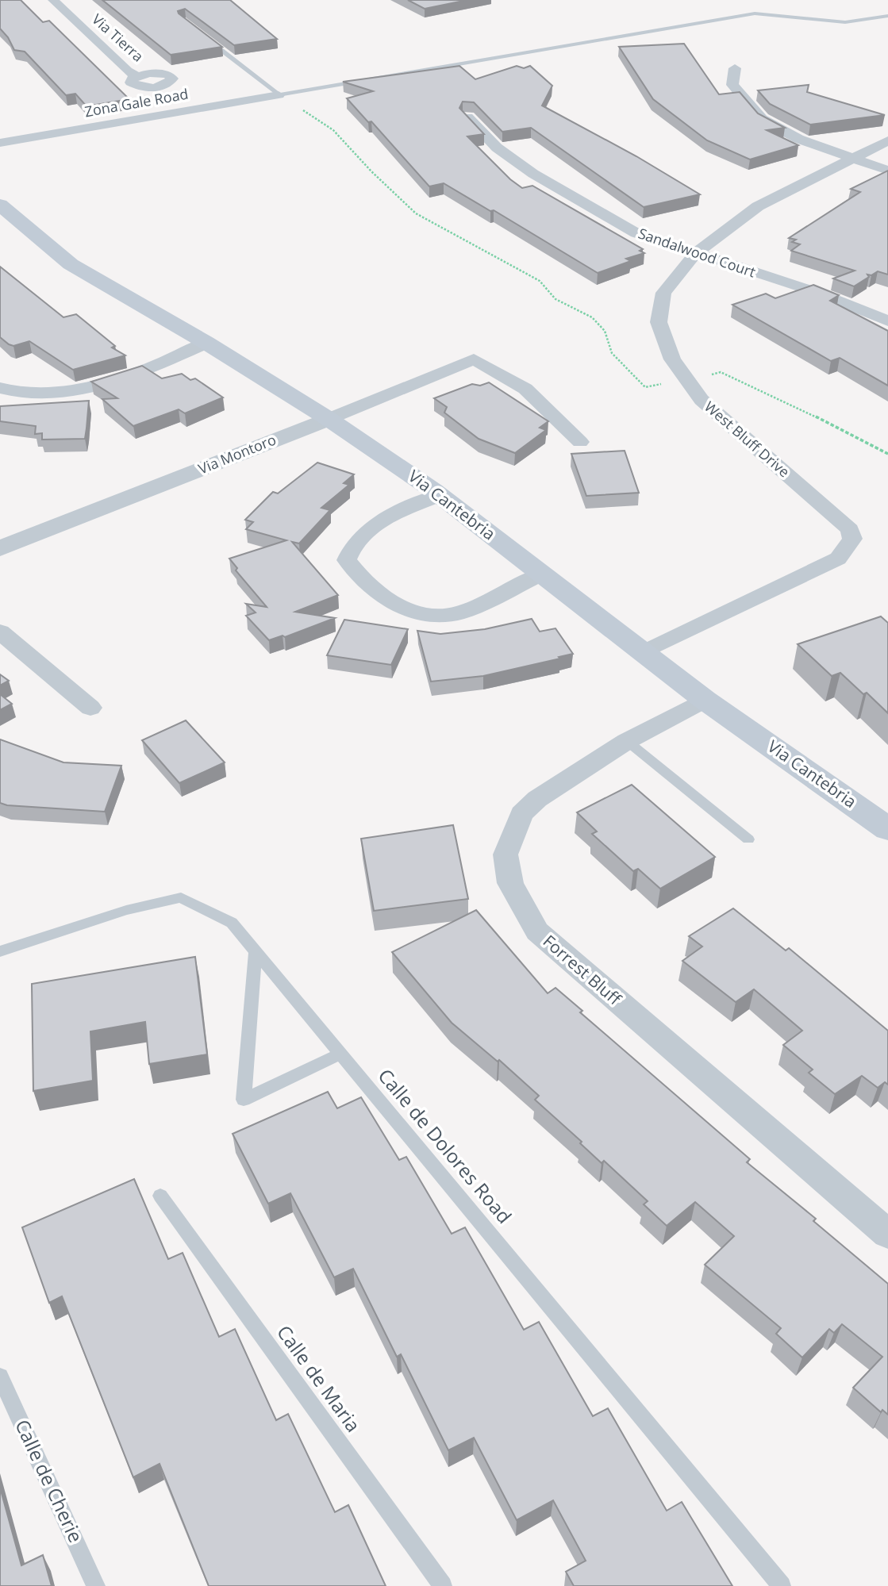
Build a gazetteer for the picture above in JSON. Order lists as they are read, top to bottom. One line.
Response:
{"streets":{"main road":["Via Cantebria"],"street":["Via Tierra","Zona Gale Road","Sandalwood Court","West Bluff Drive","Via Montoro","Forrest Bluff"],"lane":["Calle de Dolores Road","Calle de Maria","Calle de Cherie"]},"crossings":[["Sandalwood Court","West Bluff Drive"],["West Bluff Drive","Via Cantebria"],["Via Montoro","Via Cantebria"],["Via Cantebria","Forrest Bluff"]]}
